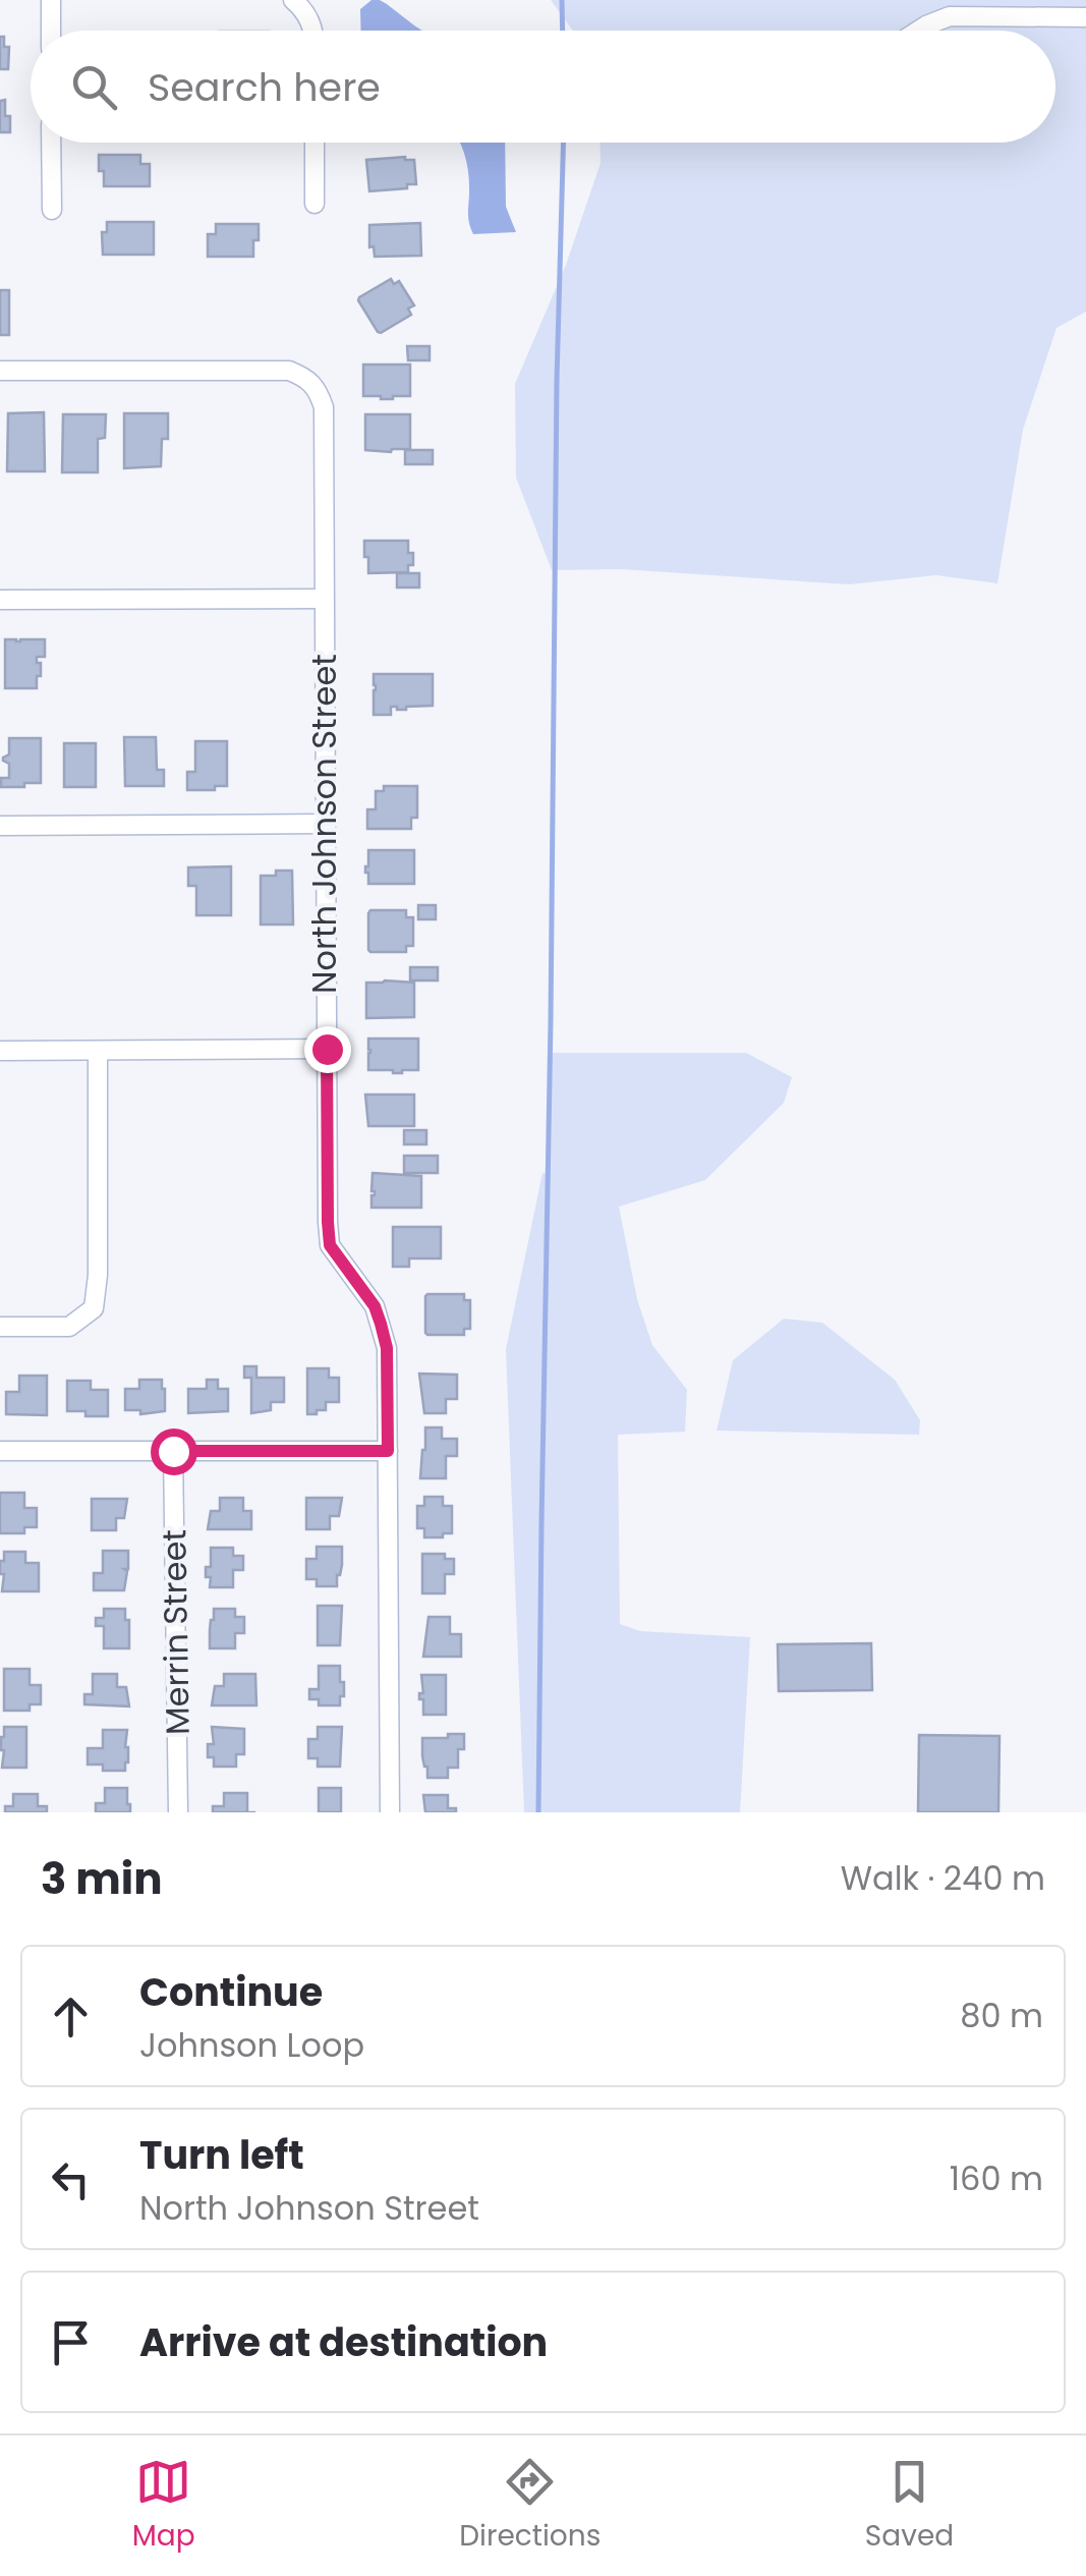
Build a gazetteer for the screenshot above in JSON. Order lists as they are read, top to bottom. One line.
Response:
{"streets":{"street":["North Johnson Street","Merrin Street"]},"page":{"search":"Search here","heading":["3 min","Walk · 240 m"],"list":[["Continue","Johnson Loop","80 m"],["Turn left","North Johnson Street","160 m"],"Arrive at destination"],"nav":["Map","Directions","Saved"]}}
